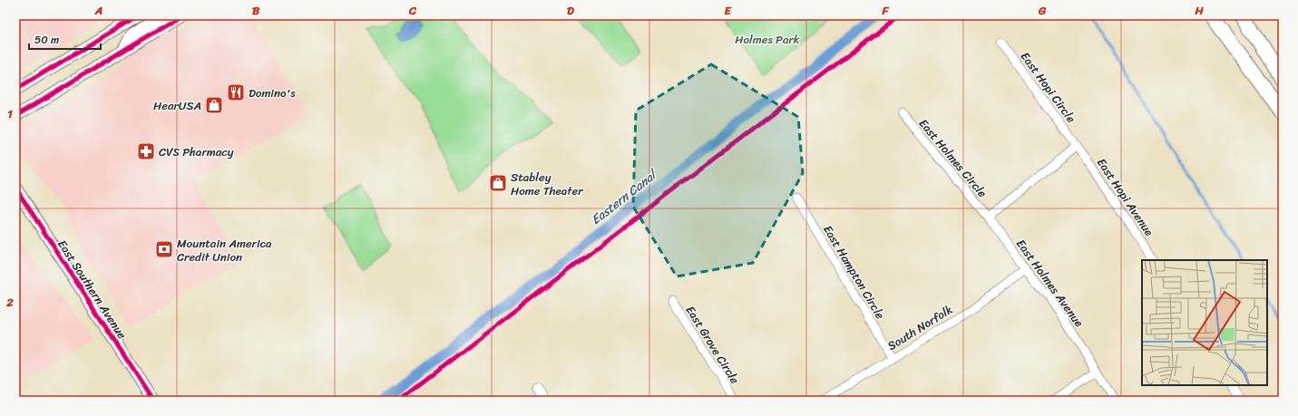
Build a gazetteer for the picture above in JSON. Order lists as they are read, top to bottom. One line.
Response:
{"streets":{"main road":["East Southern Avenue"],"street":["East Hopi Circle","East Holmes Circle","East Hopi Avenue","East Hampton Circle","East Holmes Avenue","South Norfolk","East Grove Circle"]},"crossings":[["East Hopi Circle","East Hopi Avenue"],["East Holmes Circle","East Holmes Avenue"],["East Hampton Circle","South Norfolk"],["East Holmes Avenue","South Norfolk"]],"water":["Eastern Canal"],"parks":["Holmes Park"],"places":{"restaurant":["Domino's"],"shop":["HearUSA","Stabley Home Theater"],"pharmacy":["CVS Pharmacy"],"bank":["Mountain America Credit Union"]},"scale_bar":"50 m","grid":{"columns":["A","B","C","D","E","F","G","H"],"rows":["1","2"]}}
